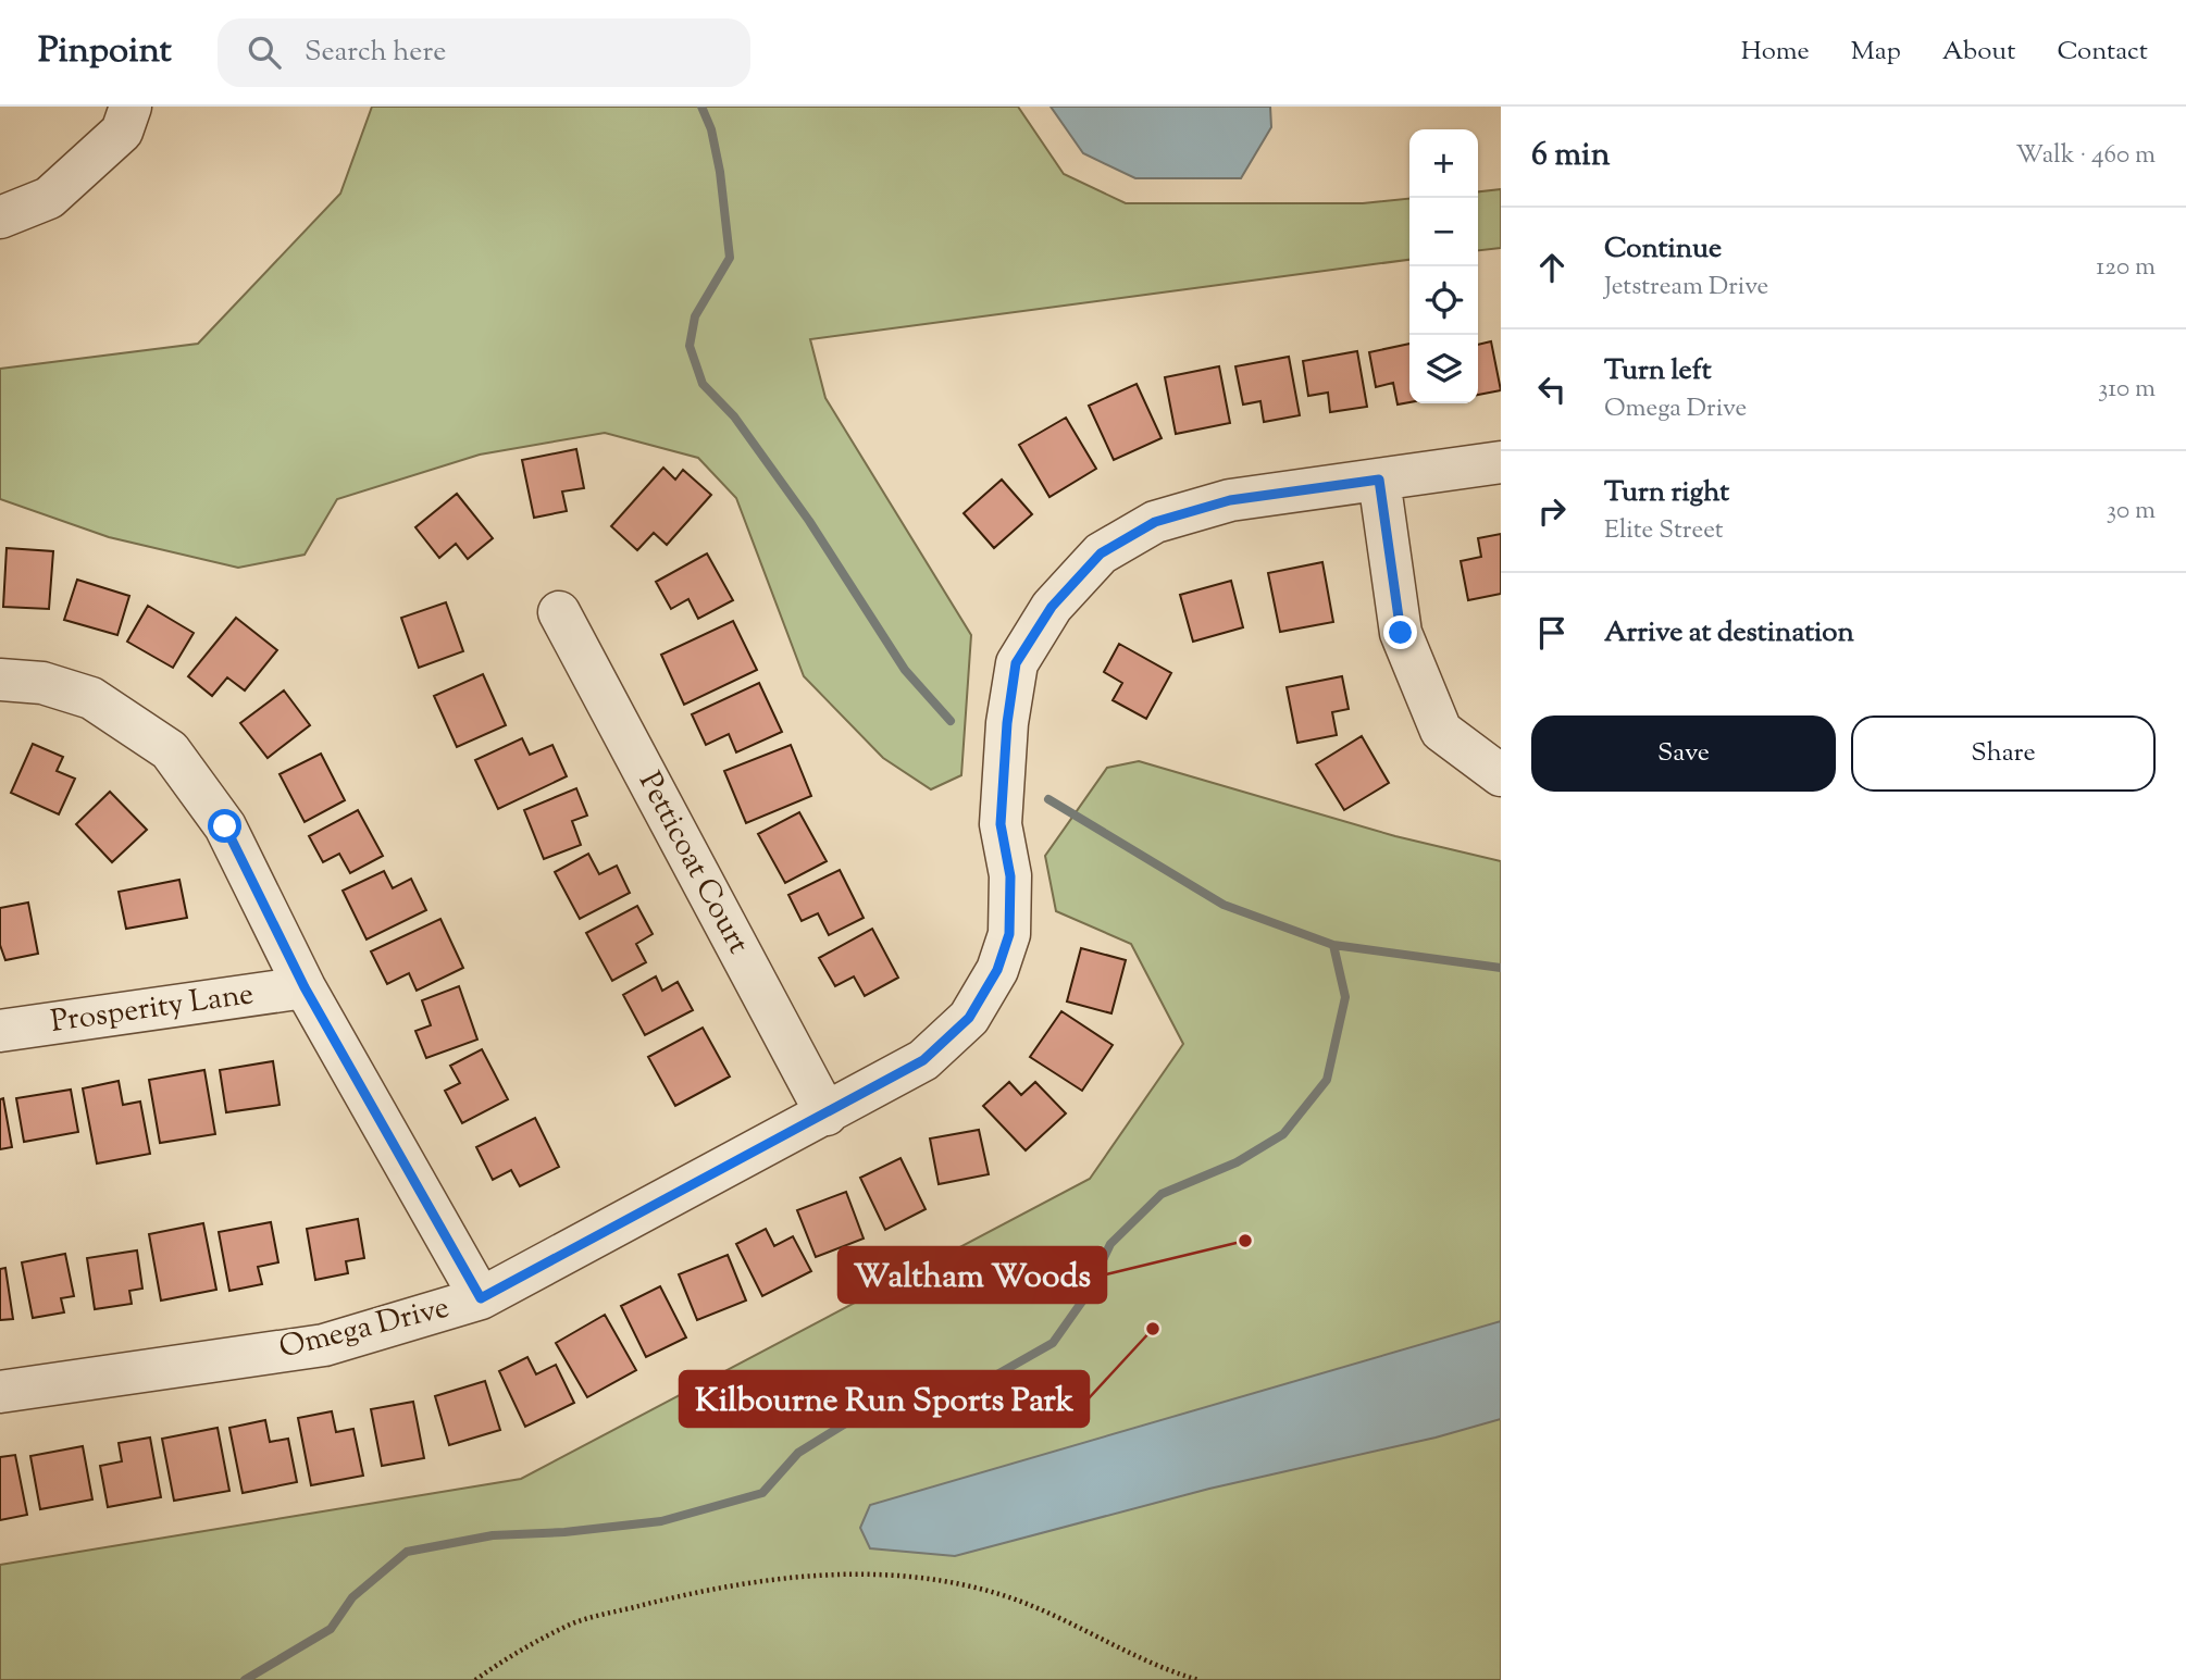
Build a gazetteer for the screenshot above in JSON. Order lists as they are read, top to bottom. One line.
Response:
{"streets":{"street":["Petticoat Court","Prosperity Lane","Omega Drive"]},"crossings":[["Petticoat Court","Omega Drive"]],"places":["Waltham Woods","Kilbourne Run Sports Park"],"page":{"header":"Pinpoint","search":"Search here","nav":["Home","Map","About","Contact"],"heading":["6 min","Walk · 460 m"],"map_buttons":["+","−"],"list":[["Continue","Jetstream Drive","120 m"],["Turn left","Omega Drive","310 m"],["Turn right","Elite Street","30 m"],"Arrive at destination"],"buttons":["Save","Share"]}}
